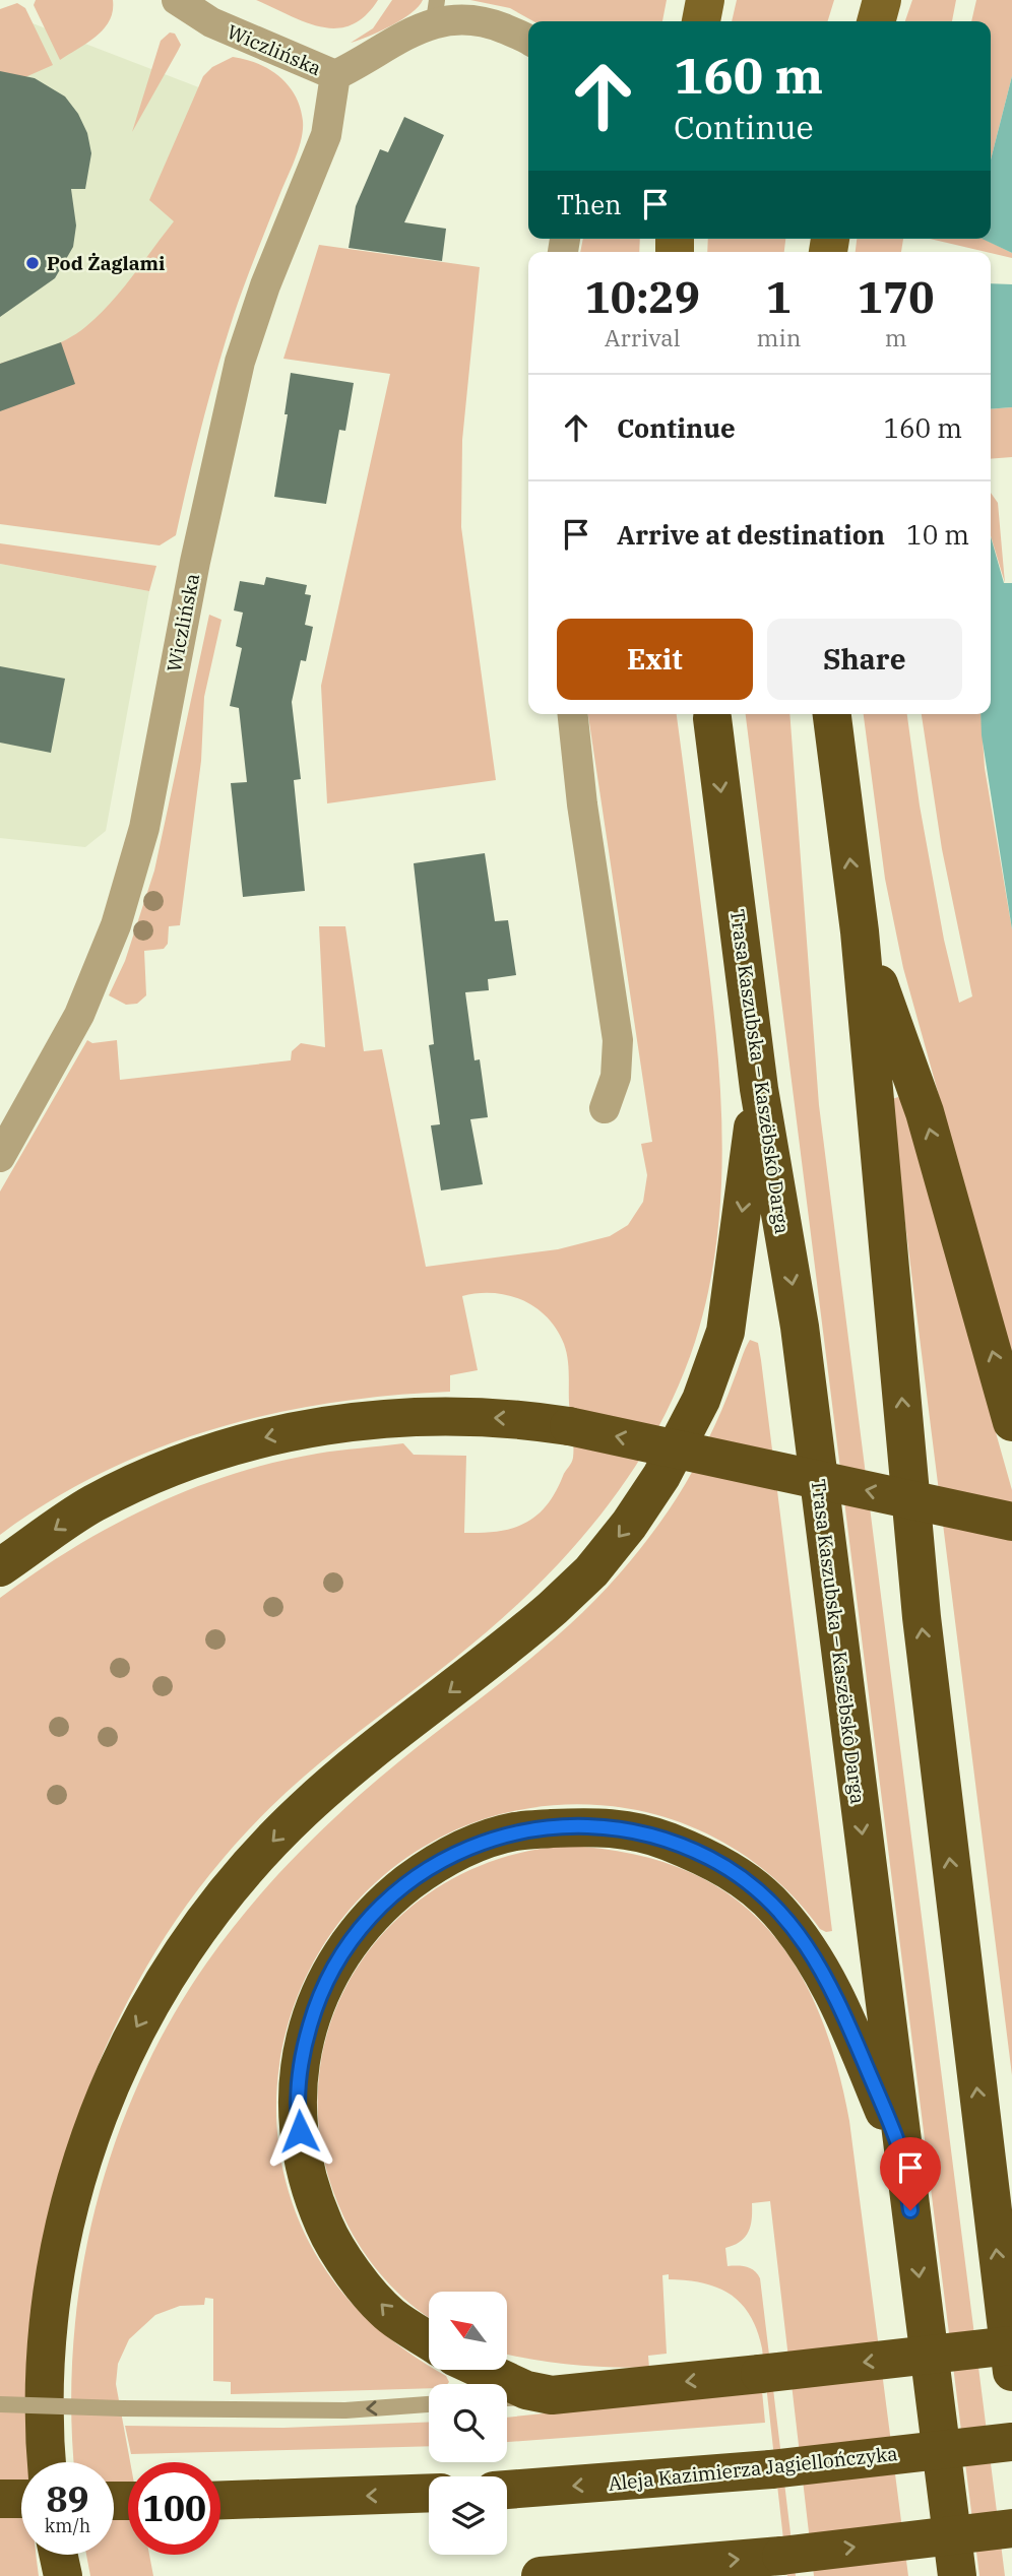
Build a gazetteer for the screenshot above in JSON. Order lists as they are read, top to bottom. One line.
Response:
{"streets":{"highway":["Trasa Kaszubska – Kaszëbskô Darga","Aleja Kazimierza Jagiellończyka"],"street":["Wiczlińska"]},"places":["Pod Żaglami"],"north":"top left","page":{"turn":["160 m","Continue"],"then":"Then","eta":["10:29","Arrival","1","min","170","m"],"list":[{"name":"Continue","value":"160 m"},{"name":"Arrive at destination","value":"10 m"}],"buttons":["Exit","Share"],"speed":"89 km/h","limit":"100"}}
